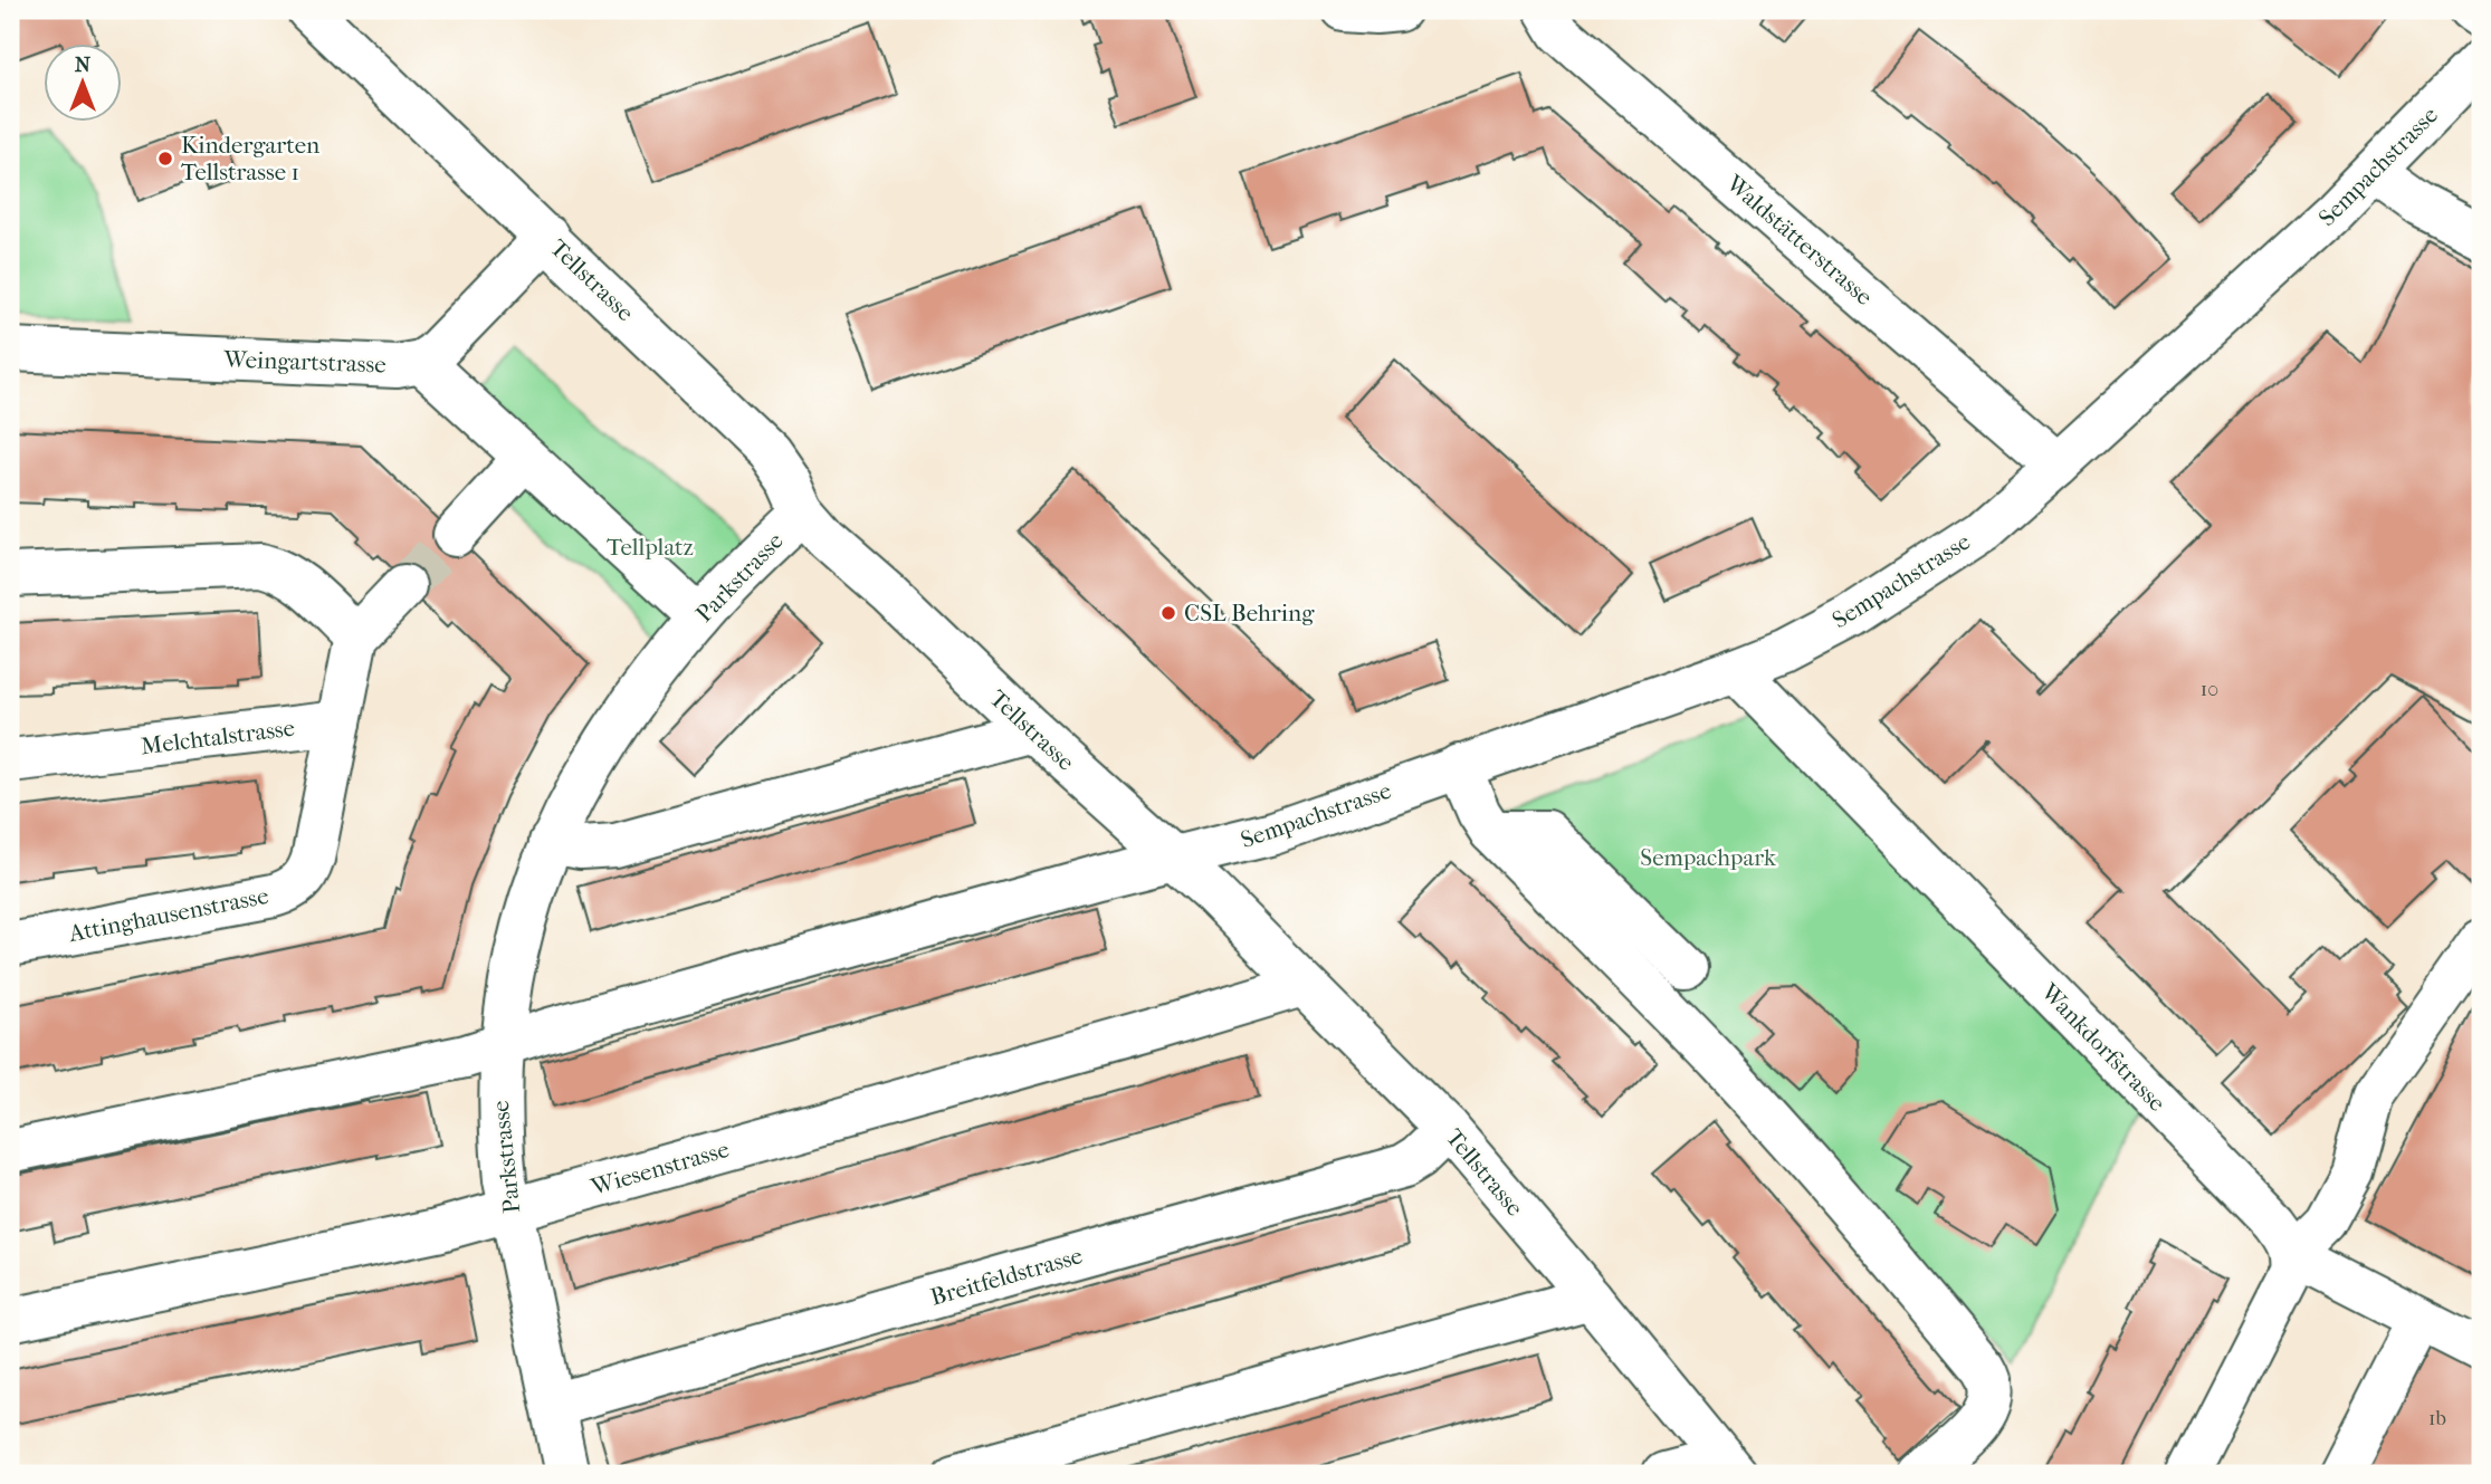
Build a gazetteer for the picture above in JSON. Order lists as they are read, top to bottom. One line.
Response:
{"streets":{"street":["Sempachstrasse","Waldstätterstrasse","Tellstrasse","Weingartstrasse","Parkstrasse","Melchtalstrasse","Attinghausenstrasse","Wankdorfstrasse","Wiesenstrasse","Breitfeldstrasse"]},"crossings":[["Sempachstrasse","Waldstätterstrasse"],["Sempachstrasse","Tellstrasse"],["Sempachstrasse","Wankdorfstrasse"],["Tellstrasse","Weingartstrasse"],["Tellstrasse","Parkstrasse"],["Tellstrasse","Wiesenstrasse"],["Tellstrasse","Breitfeldstrasse"],["Parkstrasse","Wiesenstrasse"],["Parkstrasse","Breitfeldstrasse"],["Melchtalstrasse","Attinghausenstrasse"]],"parks":["Tellplatz","Sempachpark"],"places":["Kindergarten Tellstrasse 1","CSL Behring"],"house_numbers":["10","1b"],"north":"top"}
